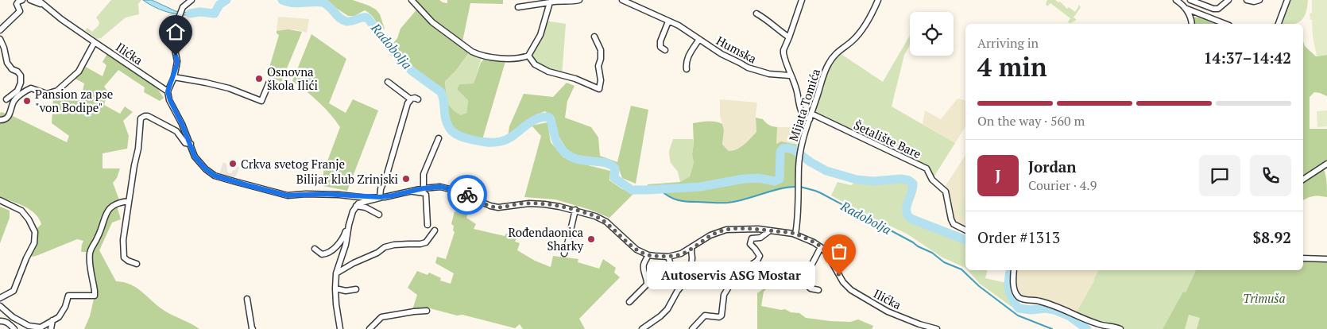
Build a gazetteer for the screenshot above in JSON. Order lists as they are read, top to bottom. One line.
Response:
{"streets":{"street":["Humska","Ilićka","Mijata Tomića","Šetalište Bare"]},"crossings":[["Ilićka","Mijata Tomića"],["Mijata Tomića","Šetalište Bare"]],"water":["Radobolja"],"parks":["Trimuša"],"places":["Osnovna škola Ilići","Pansion za pse \"von Bodipe\"","Crkva svetog Franje","Bilijar klub Zrinjski","Rođendaonica Sharky","Autoservis ASG Mostar"],"page":{"heading":["4 min","Arriving in","14:37–14:42"],"panel":["Jordan","Courier · 4.9","Order #1313","$8.92"],"bar":"On the way · 560 m","round":"J","bubble":"Autoservis ASG Mostar"}}
